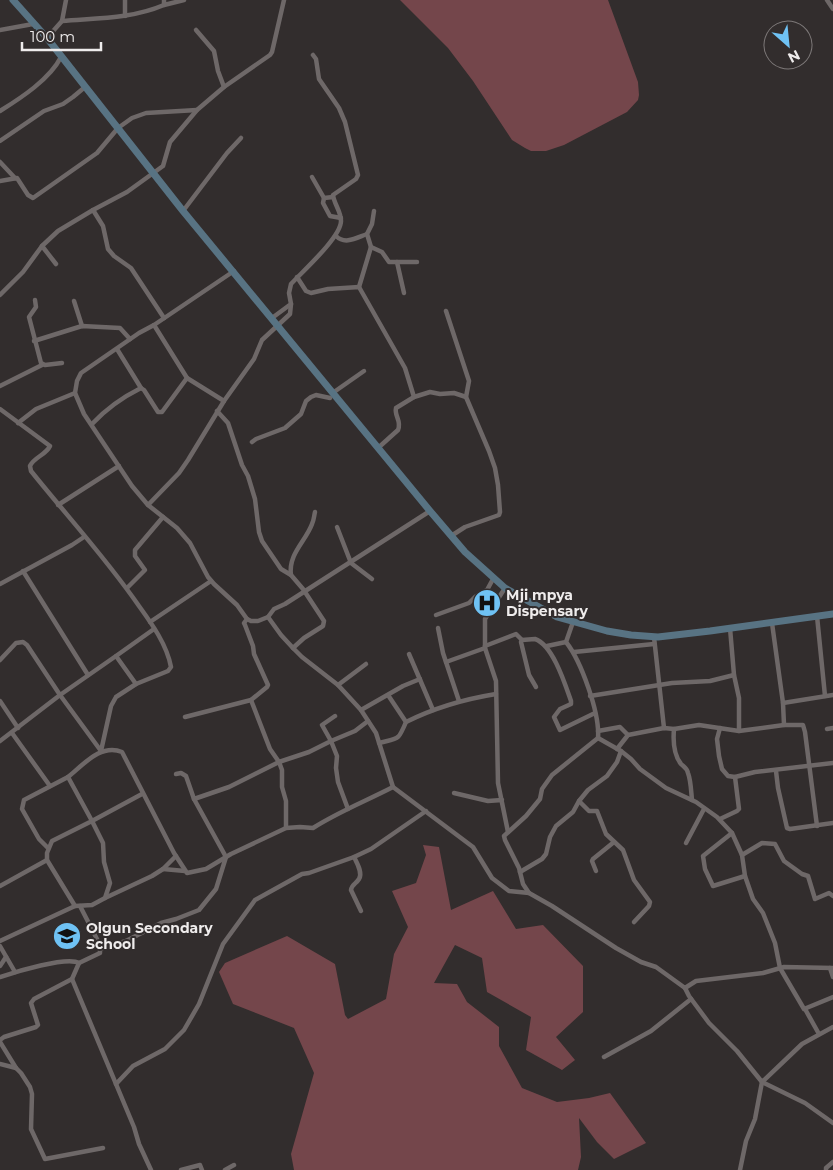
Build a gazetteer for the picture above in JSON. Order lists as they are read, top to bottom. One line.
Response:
{"places":{"hospital":["Mji mpya Dispensary"],"school or university":["Olgun Secondary School"]},"scale_bar":"100 m","north":"bottom right"}
